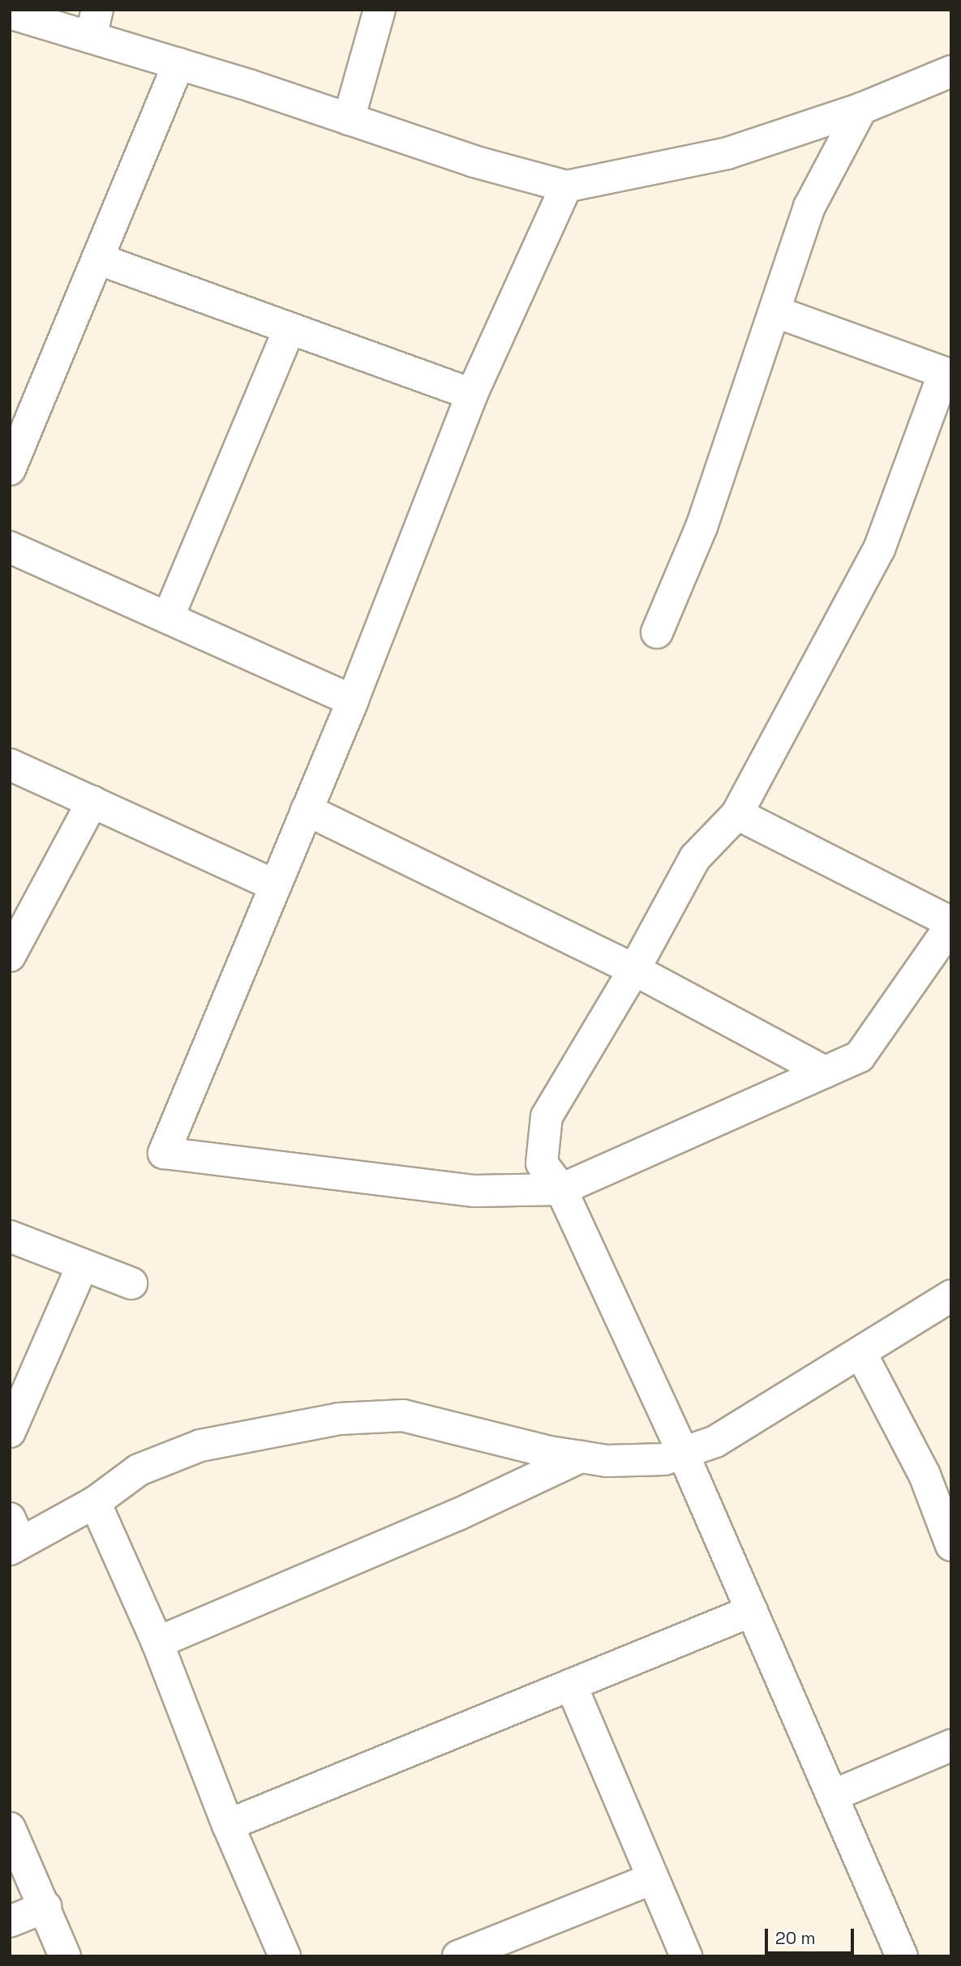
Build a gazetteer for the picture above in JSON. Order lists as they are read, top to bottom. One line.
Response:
{"scale_bar":"20 m"}
